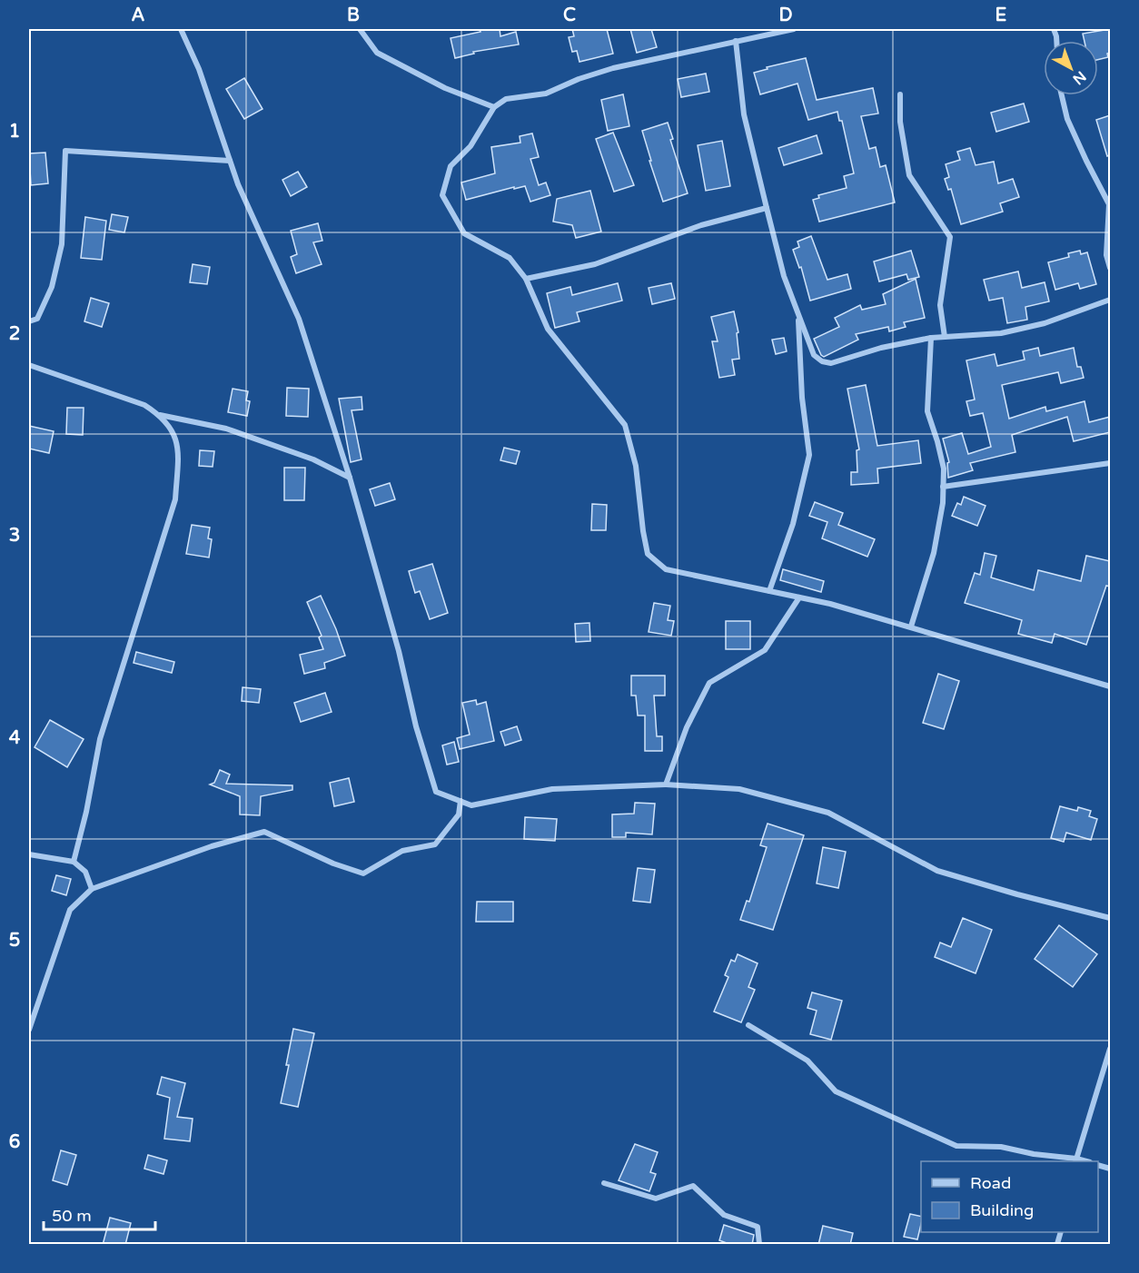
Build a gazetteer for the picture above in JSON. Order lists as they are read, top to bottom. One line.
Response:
{"legend":["Road","Building"],"scale_bar":"50 m","north":"bottom right","grid":{"columns":["A","B","C","D","E"],"rows":["1","2","3","4","5","6"]}}
